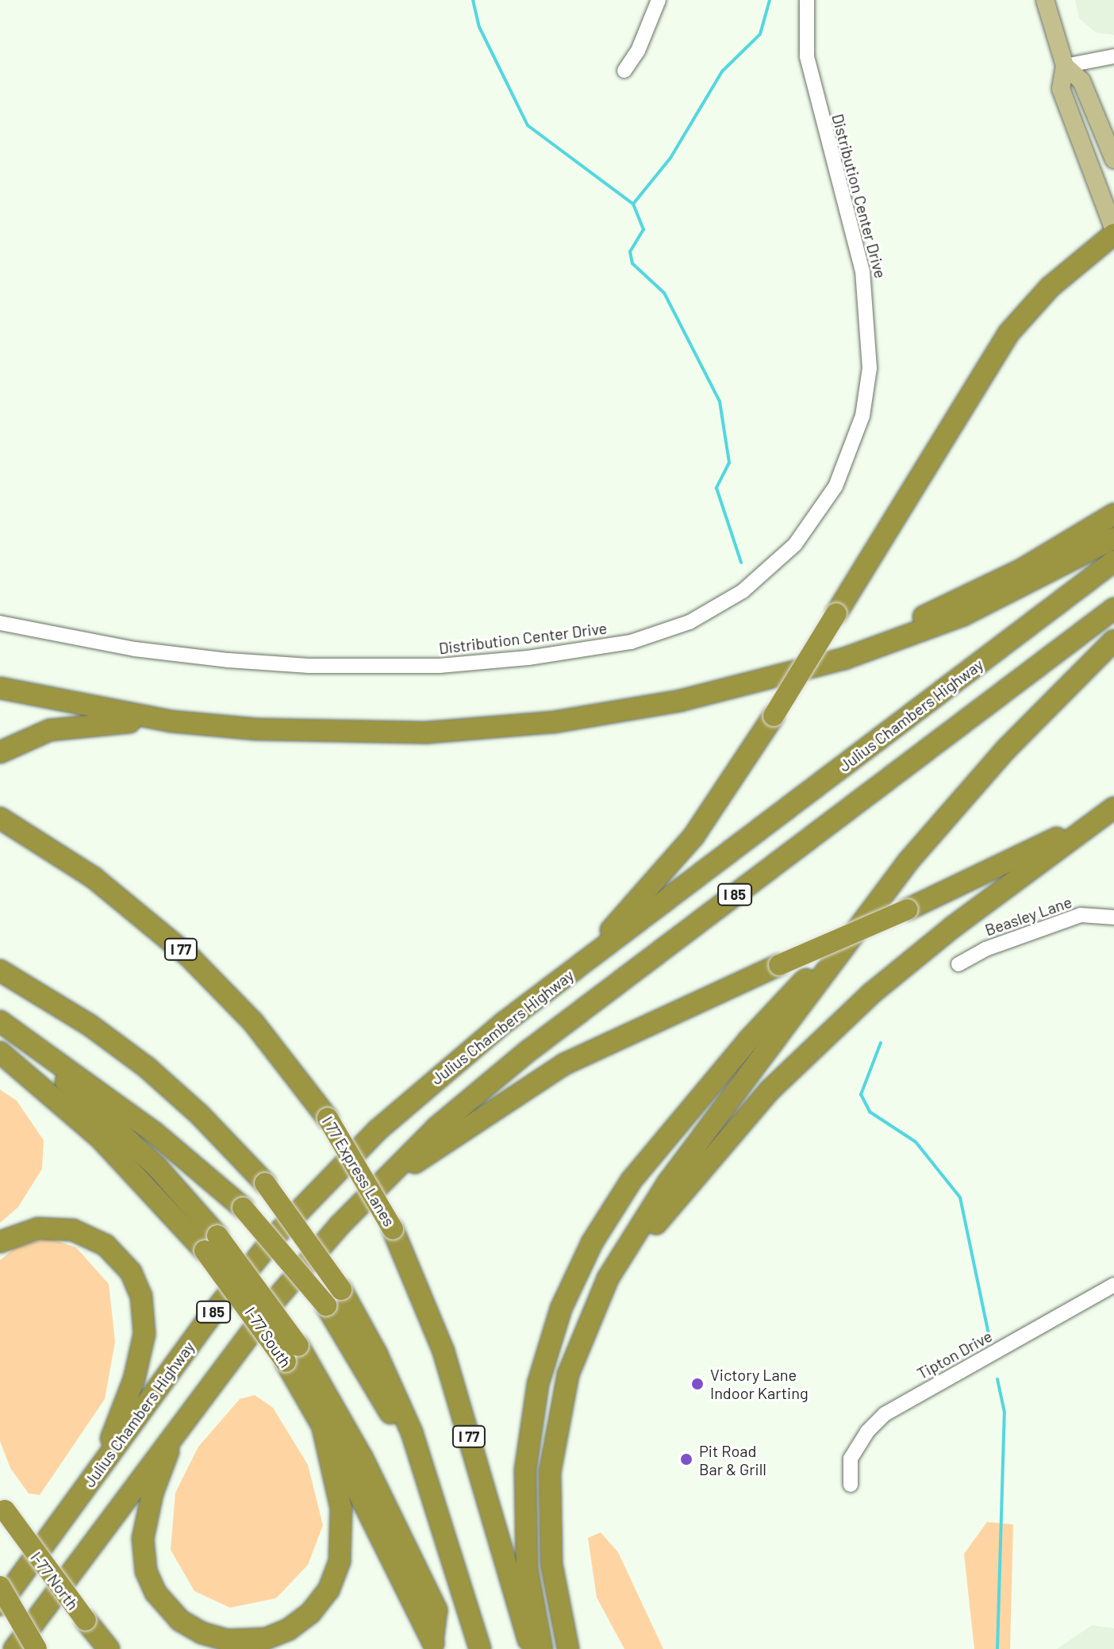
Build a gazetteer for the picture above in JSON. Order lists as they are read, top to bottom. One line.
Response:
{"streets":{"highway":["Julius Chambers Highway","I 85","I 77","I 77 Express Lanes","I-77 South","I-77 North"],"street":["Distribution Center Drive","Beasley Lane","Tipton Drive"]},"places":["Victory Lane Indoor Karting","Pit Road Bar & Grill"]}
